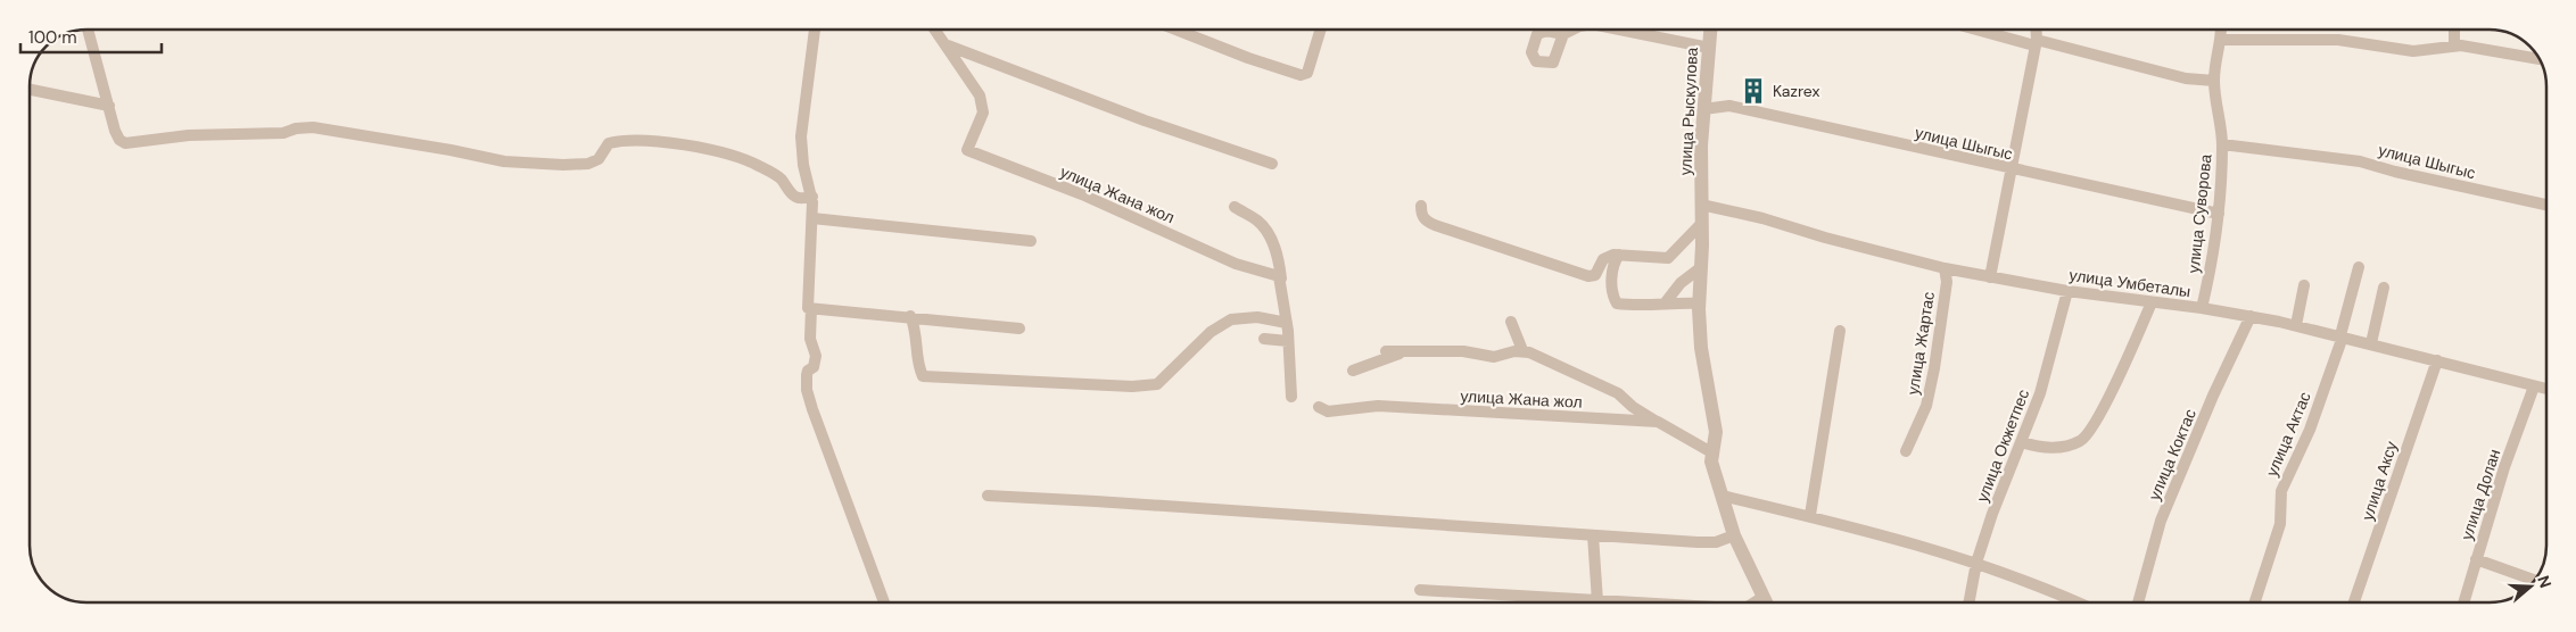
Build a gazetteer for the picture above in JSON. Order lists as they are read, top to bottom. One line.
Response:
{"streets":{"street":["улица Рыскулова","улица Шыгыс","улица Жана жол","улица Суворова","улица Умбеталы","улица Жартас","улица Актас","улица Окжетпес","улица Коктас","улица Аксу","улица Долан"]},"crossings":[["улица Рыскулова","улица Шыгыс"],["улица Рыскулова","улица Жана жол"],["улица Рыскулова","улица Умбеталы"],["улица Шыгыс","улица Суворова"],["улица Суворова","улица Умбеталы"],["улица Умбеталы","улица Жартас"],["улица Умбеталы","улица Актас"],["улица Умбеталы","улица Окжетпес"],["улица Умбеталы","улица Коктас"],["улица Умбеталы","улица Аксу"],["улица Умбеталы","улица Долан"]],"places":{"building":["Kazrex"]},"scale_bar":"100 m","north":"right"}
